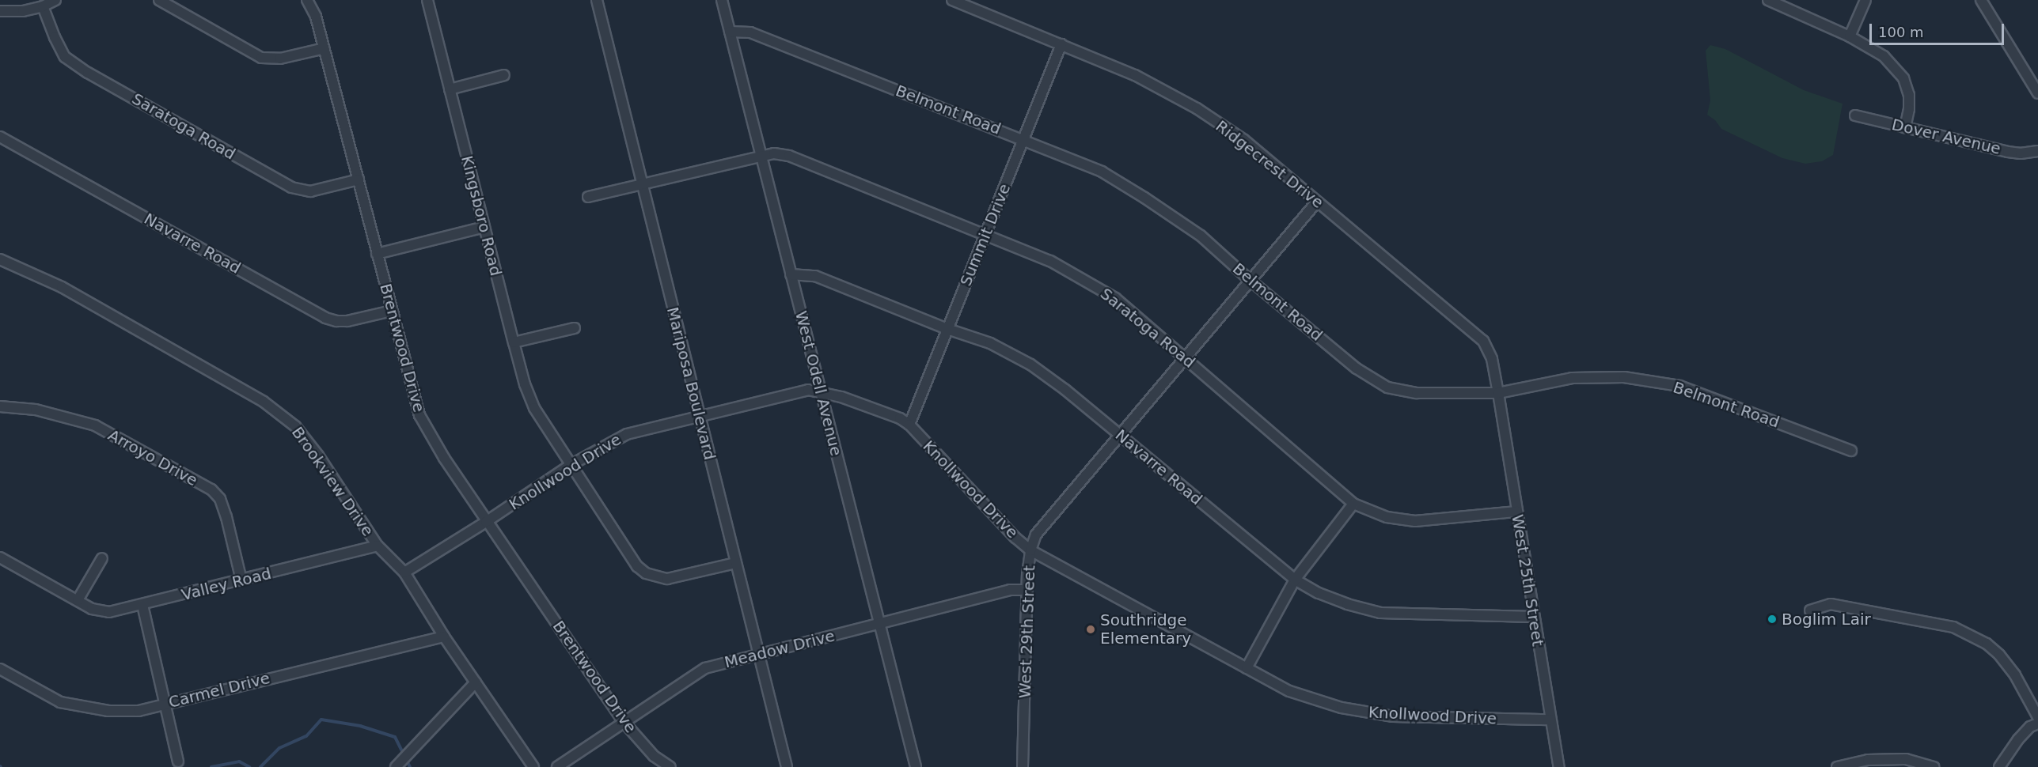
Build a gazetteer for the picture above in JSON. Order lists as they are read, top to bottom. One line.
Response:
{"streets":{"street":["Belmont Road","Saratoga Road","Dover Avenue","Ridgecrest Drive","Kingsboro Road","Summit Drive","Navarre Road","Brentwood Drive","Mariposa Boulevard","West Odell Avenue","Arroyo Drive","Knollwood Drive","Brookview Drive","West 25th Street","Valley Road","West 29th Street","Meadow Drive","Carmel Drive"]},"crossings":[["Belmont Road","Ridgecrest Drive"],["Belmont Road","Summit Drive"],["Belmont Road","West Odell Avenue"],["Belmont Road","West 25th Street"],["Belmont Road","West 29th Street"],["Saratoga Road","Summit Drive"],["Saratoga Road","Brentwood Drive"],["Saratoga Road","Mariposa Boulevard"],["Saratoga Road","West Odell Avenue"],["Saratoga Road","West 25th Street"],["Saratoga Road","West 29th Street"],["Ridgecrest Drive","Summit Drive"],["Ridgecrest Drive","West 25th Street"],["Ridgecrest Drive","West 29th Street"],["Kingsboro Road","Mariposa Boulevard"],["Kingsboro Road","Knollwood Drive"],["Summit Drive","Navarre Road"],["Summit Drive","Knollwood Drive"],["Navarre Road","Brentwood Drive"],["Navarre Road","West Odell Avenue"],["Navarre Road","West 25th Street"],["Navarre Road","West 29th Street"],["Brentwood Drive","Knollwood Drive"],["Brentwood Drive","Meadow Drive"],["Mariposa Boulevard","Knollwood Drive"],["Mariposa Boulevard","Meadow Drive"],["West Odell Avenue","Knollwood Drive"],["West Odell Avenue","Meadow Drive"],["Arroyo Drive","Valley Road"],["Knollwood Drive","Brookview Drive"],["Knollwood Drive","West 25th Street"],["Knollwood Drive","West 29th Street"],["Brookview Drive","Valley Road"],["Brookview Drive","Carmel Drive"],["West 29th Street","Meadow Drive"]],"places":["Boglim Lair","Southridge Elementary"],"scale_bar":"100 m"}
